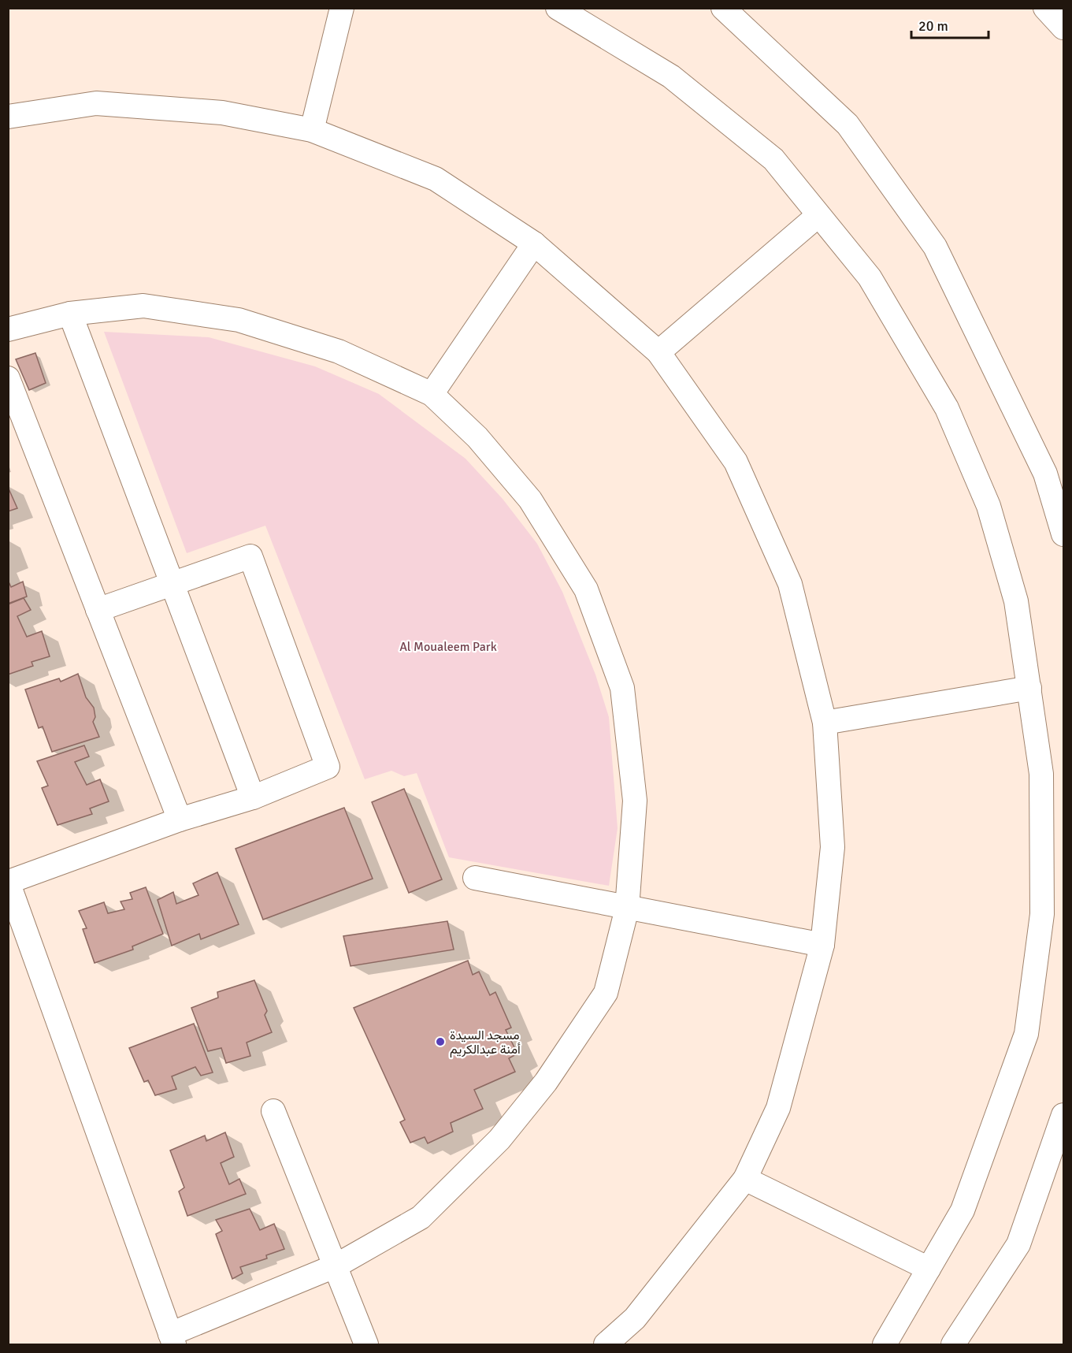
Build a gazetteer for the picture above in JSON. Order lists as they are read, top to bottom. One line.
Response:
{"parks":["Al Moualeem Park"],"places":["مسجد السيدة أمنة عبدالكريم"],"scale_bar":"20 m"}
